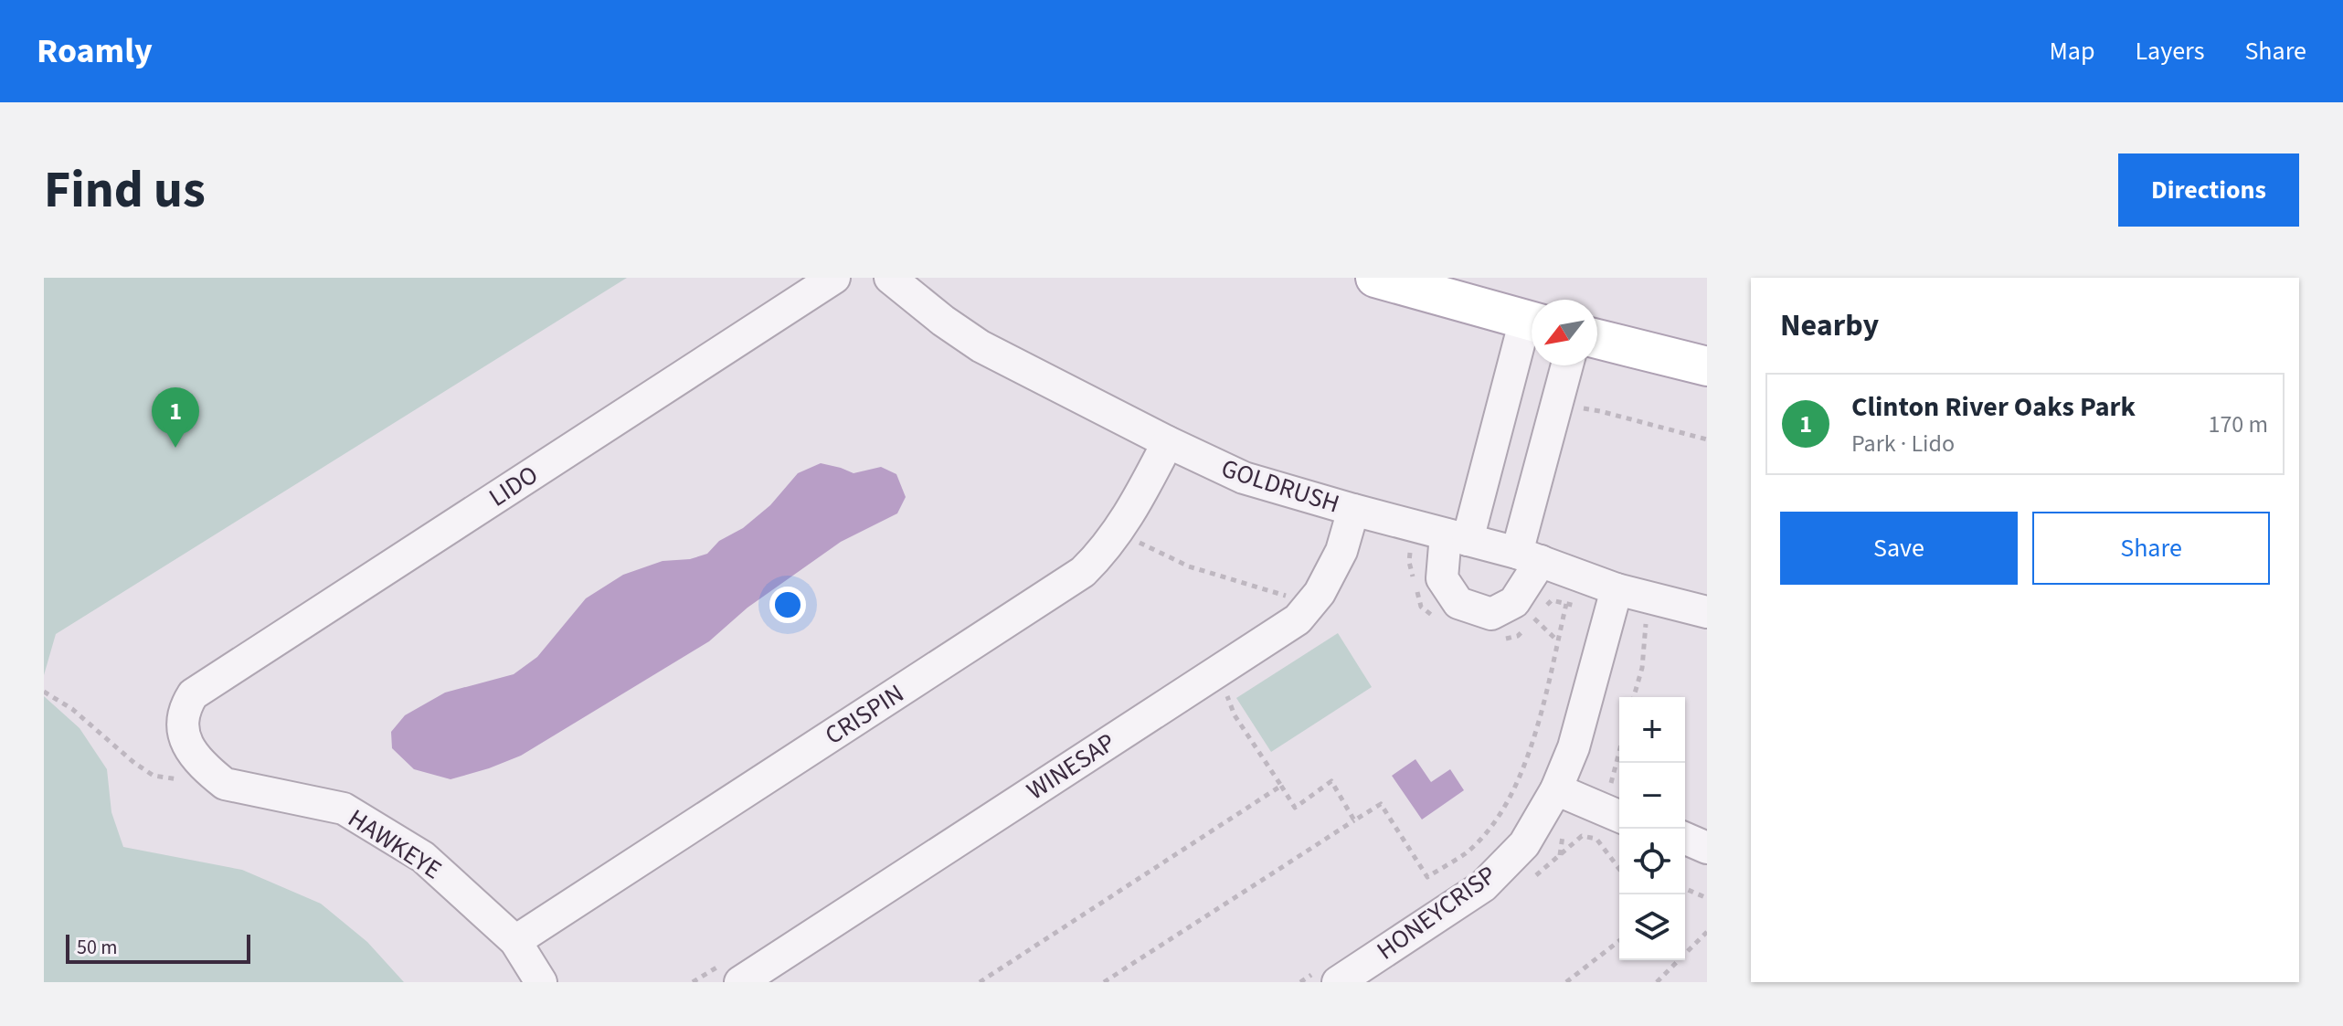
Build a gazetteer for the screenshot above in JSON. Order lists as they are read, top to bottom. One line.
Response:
{"streets":{"street":["LIDO","GOLDRUSH","CRISPIN","WINESAP","HAWKEYE","HONEYCRISP"]},"crossings":[["LIDO","HAWKEYE"],["GOLDRUSH","CRISPIN"],["GOLDRUSH","WINESAP"],["GOLDRUSH","HONEYCRISP"],["CRISPIN","HAWKEYE"]],"scale_bar":"50 m","north":"bottom left","page":{"header":"Roamly","nav":["Map","Layers","Share"],"buttons":["Directions",["Save","Share"]],"title":"Find us","heading":"Nearby","list":[{"mark":"1","name":"Clinton River Oaks Park","note":"Park · Lido","value":"170 m"}],"pins":"1","map_buttons":["+","−"],"scale":"50 m"}}
